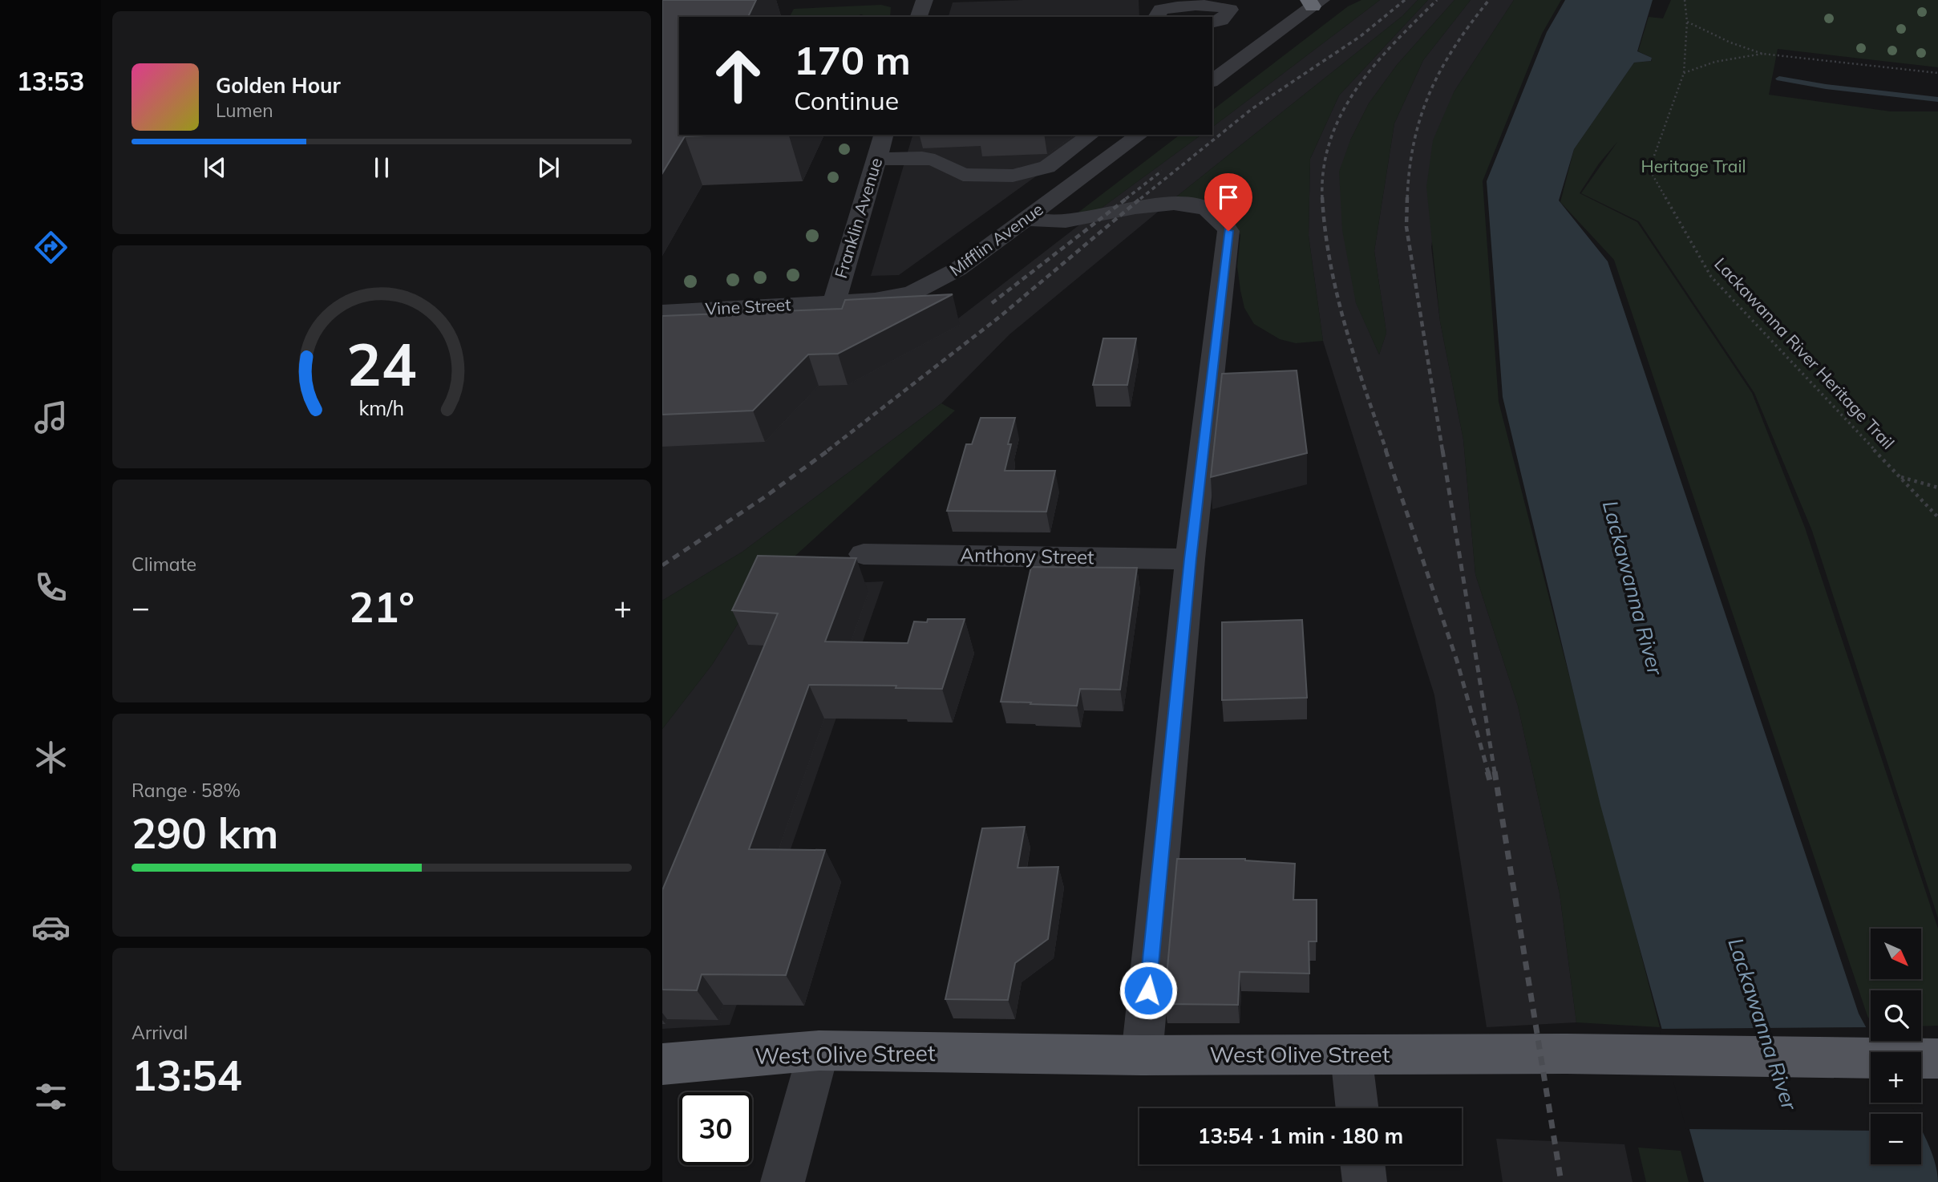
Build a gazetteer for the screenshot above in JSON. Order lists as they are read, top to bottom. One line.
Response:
{"streets":{"main road":["West Olive Street"],"street":["Franklin Avenue","Mifflin Avenue","Vine Street","Anthony Street"],"path":["Lackawanna River Heritage Trail"]},"crossings":[["Franklin Avenue","Mifflin Avenue"],["Franklin Avenue","Vine Street"],["Mifflin Avenue","Vine Street"]],"water":["Lackawanna River"],"parks":["Heritage Trail"],"north":"bottom right","page":{"tabs":"13:53","turn":["170 m","Continue"],"song":["Golden Hour","Lumen"],"tile":["Climate",["Range · 58%","290 km"],["Arrival","13:54"]],"heat":["−","21°","+"],"map_buttons":["+","−"],"limit":"30","trip":"13:54 · 1 min · 180 m","gauge":["24","km/h"]}}
